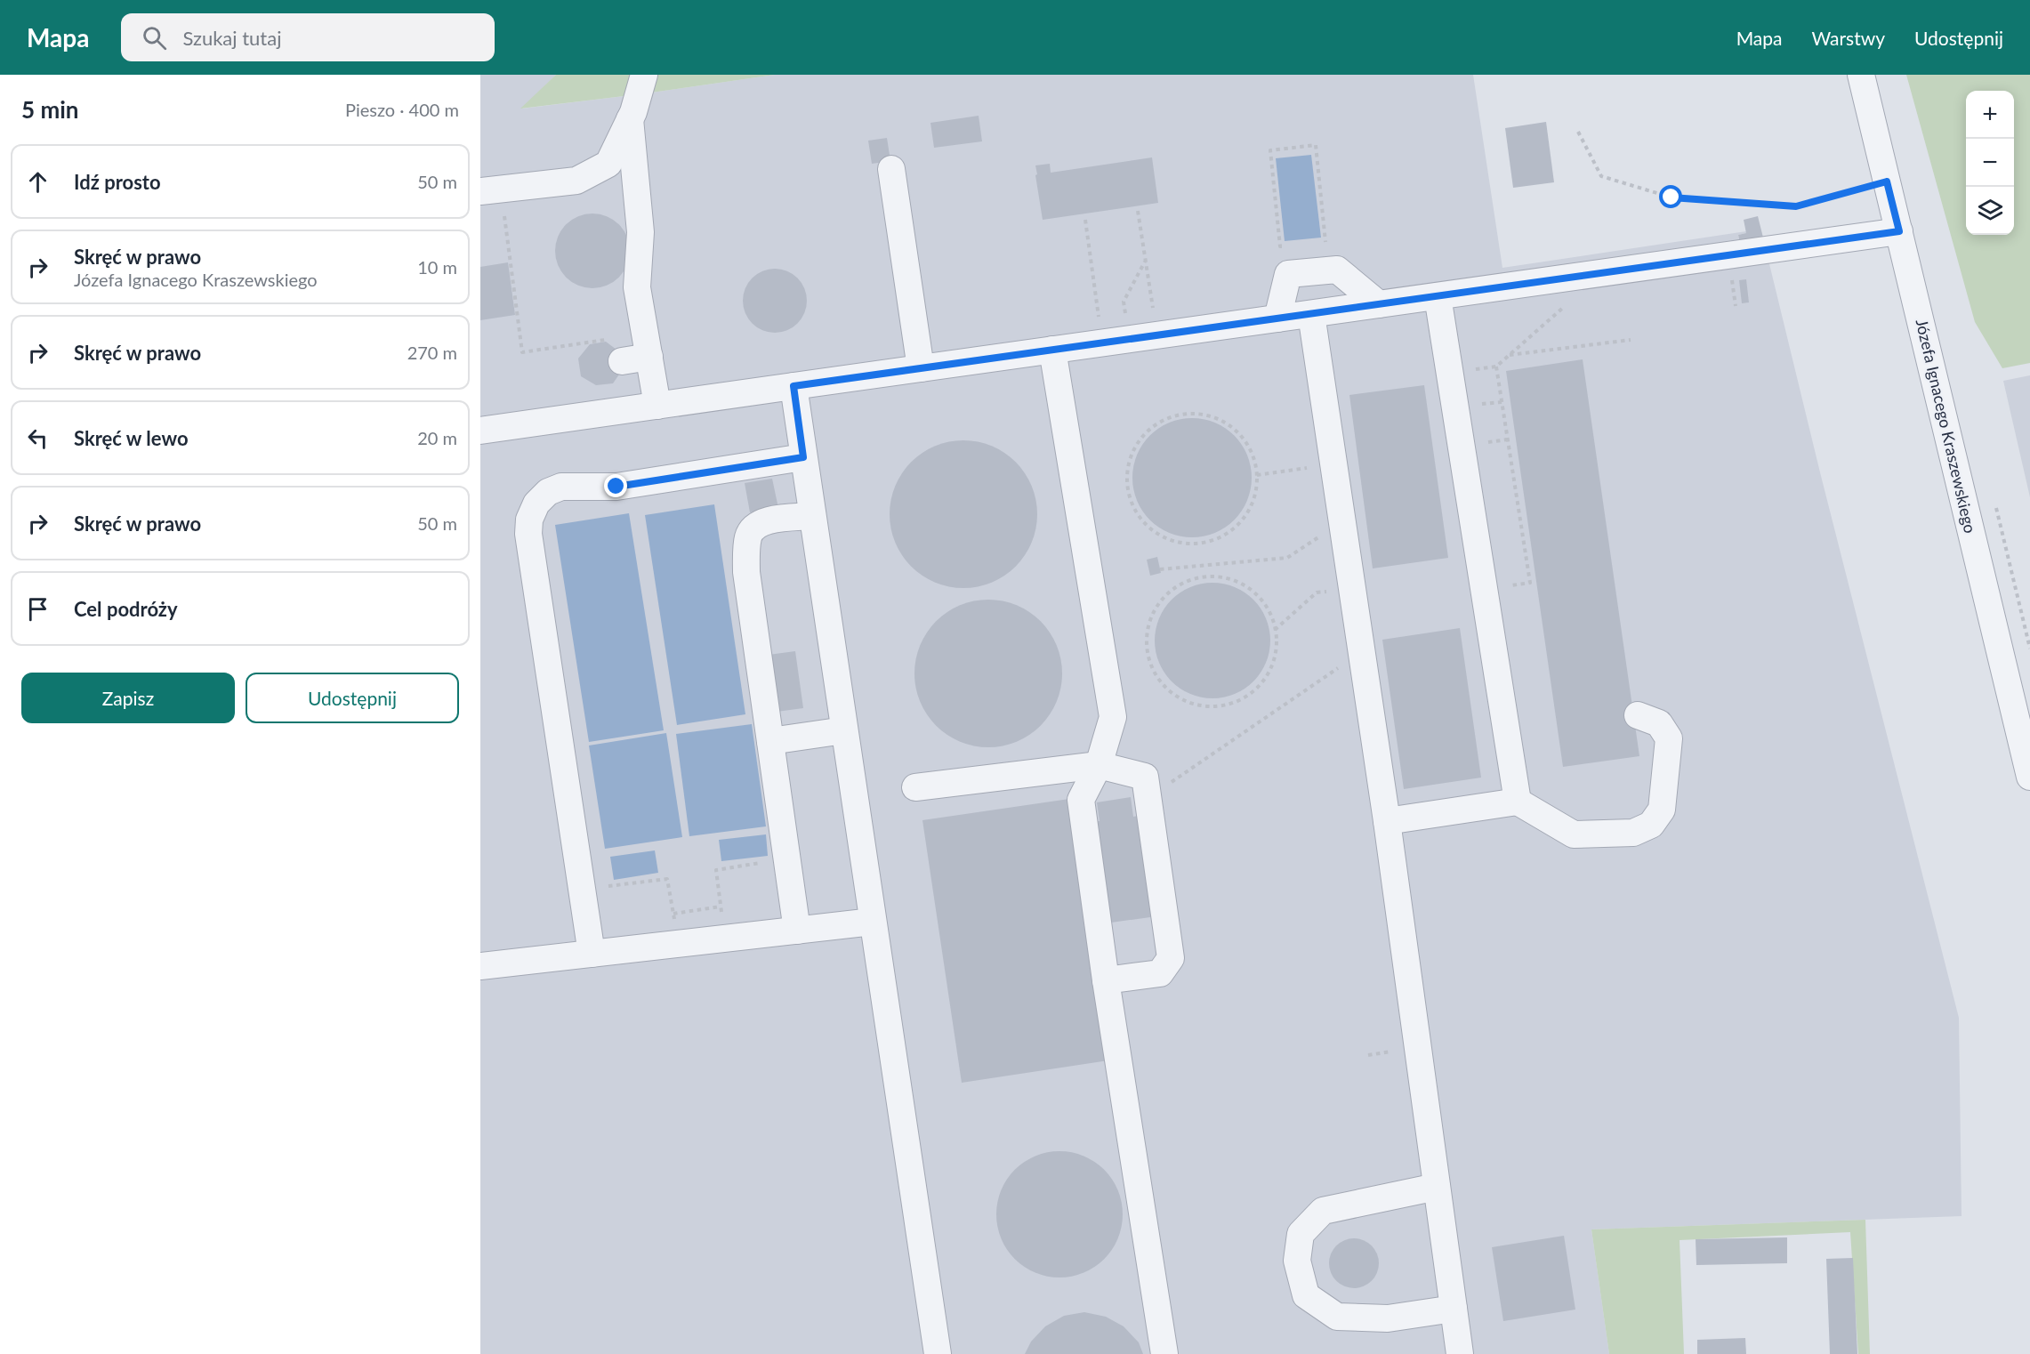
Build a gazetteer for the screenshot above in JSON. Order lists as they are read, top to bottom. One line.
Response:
{"streets":{"street":["Józefa Ignacego Kraszewskiego"]},"page":{"header":"Mapa","search":"Szukaj tutaj","nav":["Mapa","Warstwy","Udostępnij"],"heading":["5 min","Pieszo · 400 m"],"map_buttons":["+","−"],"list":[["Idź prosto","50 m"],["Skręć w prawo","Józefa Ignacego Kraszewskiego","10 m"],["Skręć w prawo","270 m"],["Skręć w lewo","20 m"],["Skręć w prawo","50 m"],"Cel podróży"],"buttons":["Zapisz","Udostępnij"]}}
